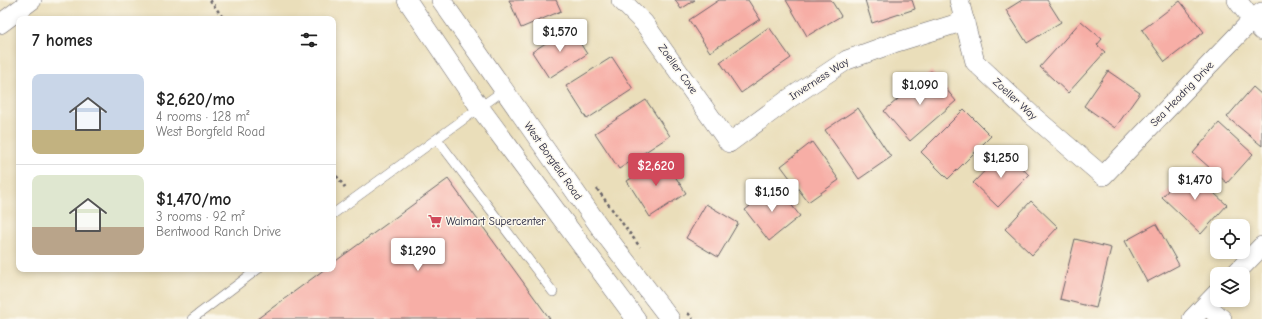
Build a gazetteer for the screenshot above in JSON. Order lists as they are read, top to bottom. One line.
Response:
{"streets":{"street":["Zoeller Cove","Inverness Way","Sea Headrig Drive","Zoeller Way","West Borgfeld Road"]},"crossings":[["Zoeller Cove","Inverness Way"],["Inverness Way","Zoeller Way"],["Sea Headrig Drive","Zoeller Way"]],"places":{"supermarket":["Walmart Supercenter"]},"page":{"heading":"7 homes","price":["$1,570","$1,090","$1,250","$2,620","$1,470","$1,150","$1,290"],"list":[{"name":"$2,620/mo","note":"4 rooms · 128 m² · West Borgfeld Road"},{"name":"$1,470/mo","note":"3 rooms · 92 m² · Bentwood Ranch Drive"}]}}
